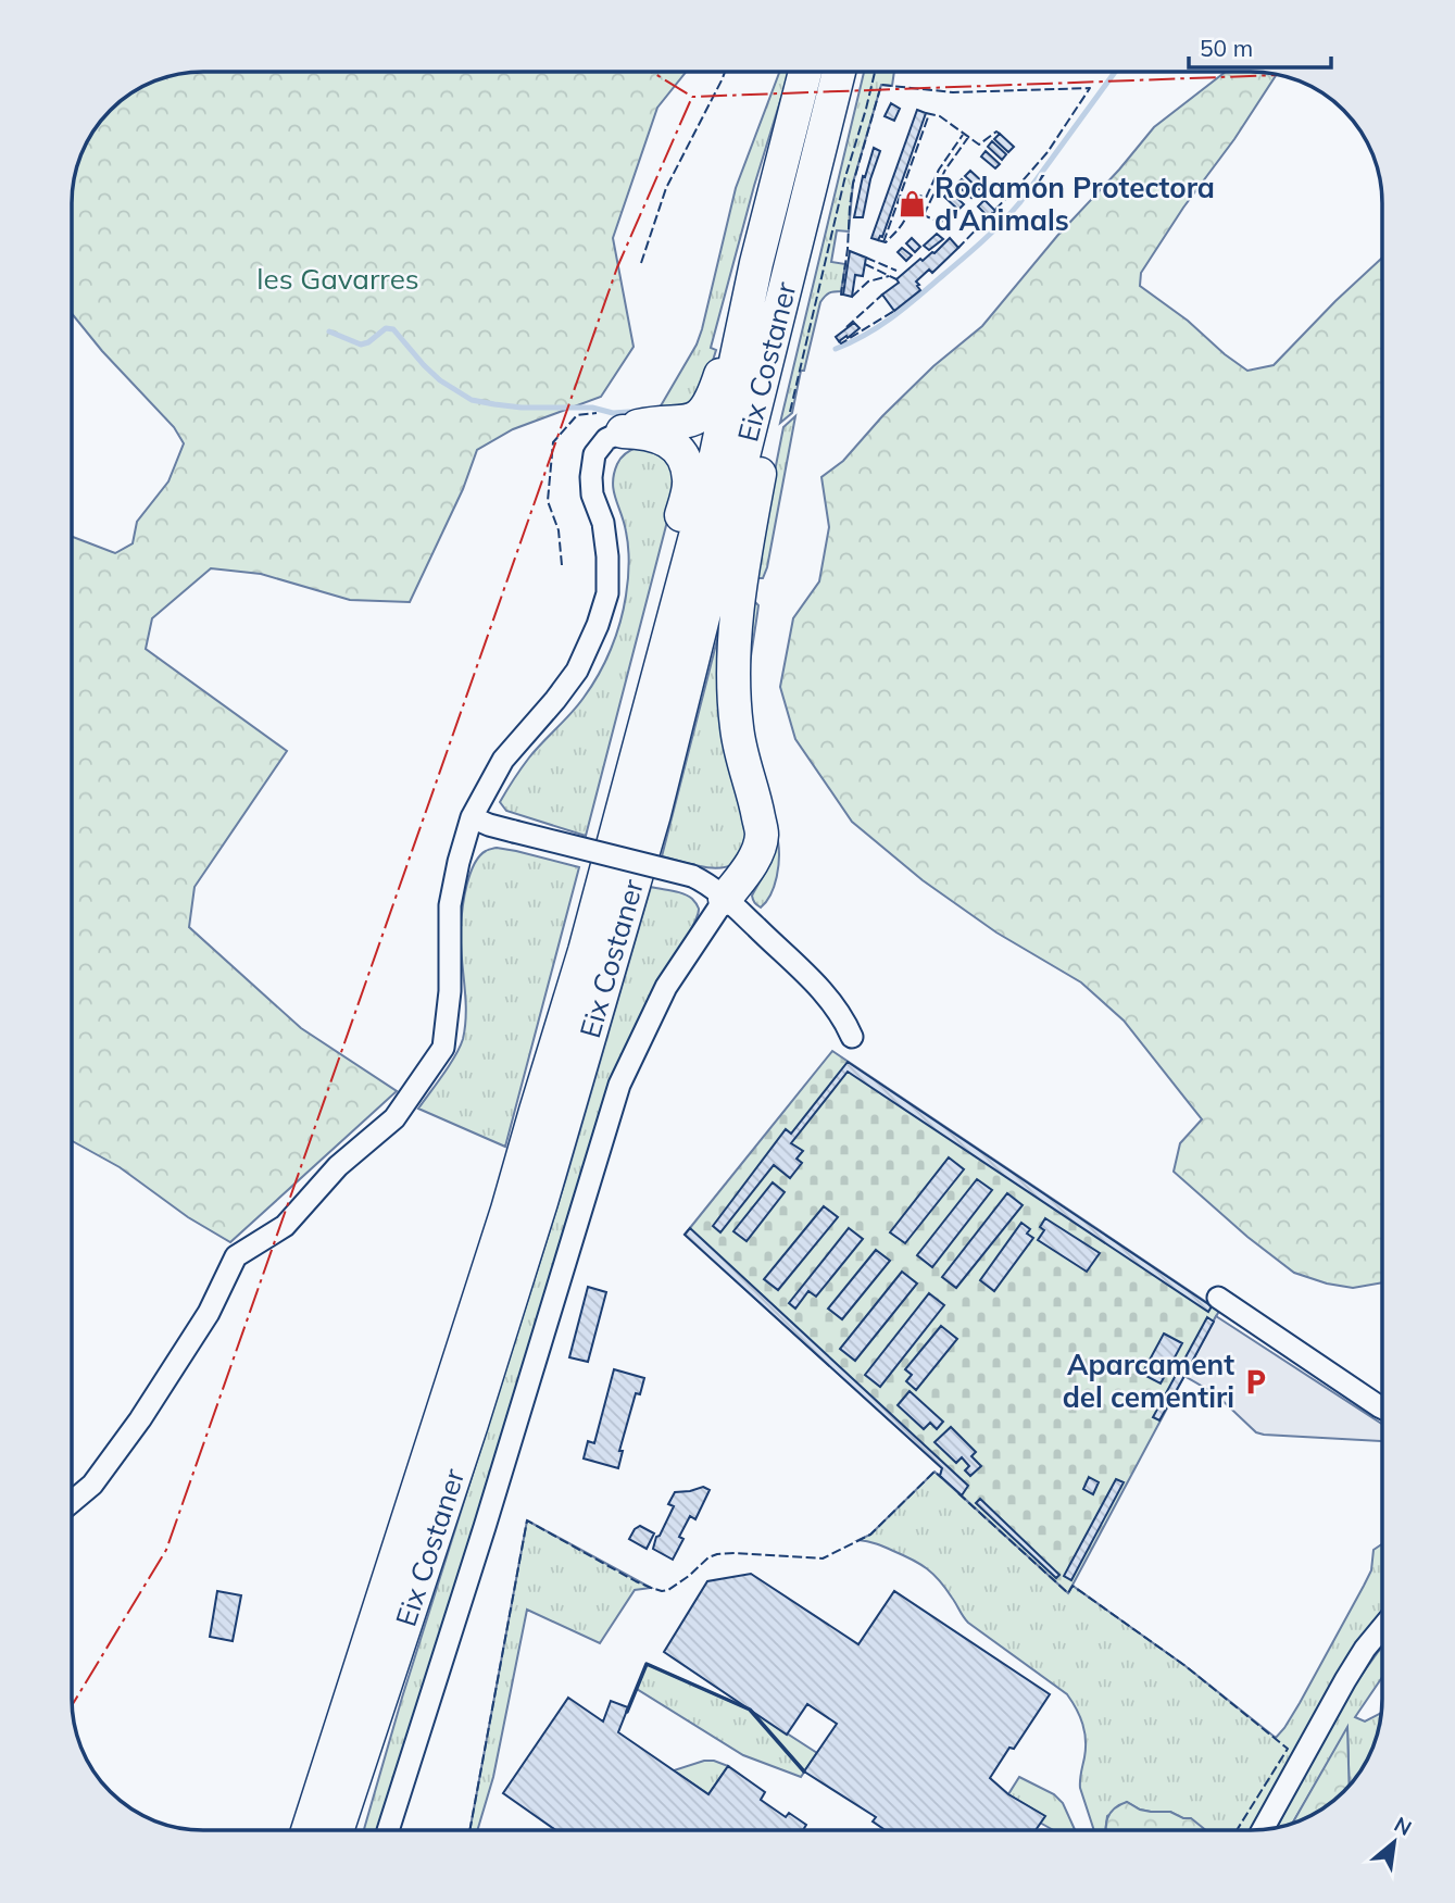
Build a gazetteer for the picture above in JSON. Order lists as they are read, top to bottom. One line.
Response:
{"streets":{"highway":["Eix Costaner"]},"parks":["les Gavarres"],"places":{"shop":["Rodamón Protectora d'Animals"],"parking":["Aparcament del cementiri"]},"scale_bar":"50 m","north":"top right"}
